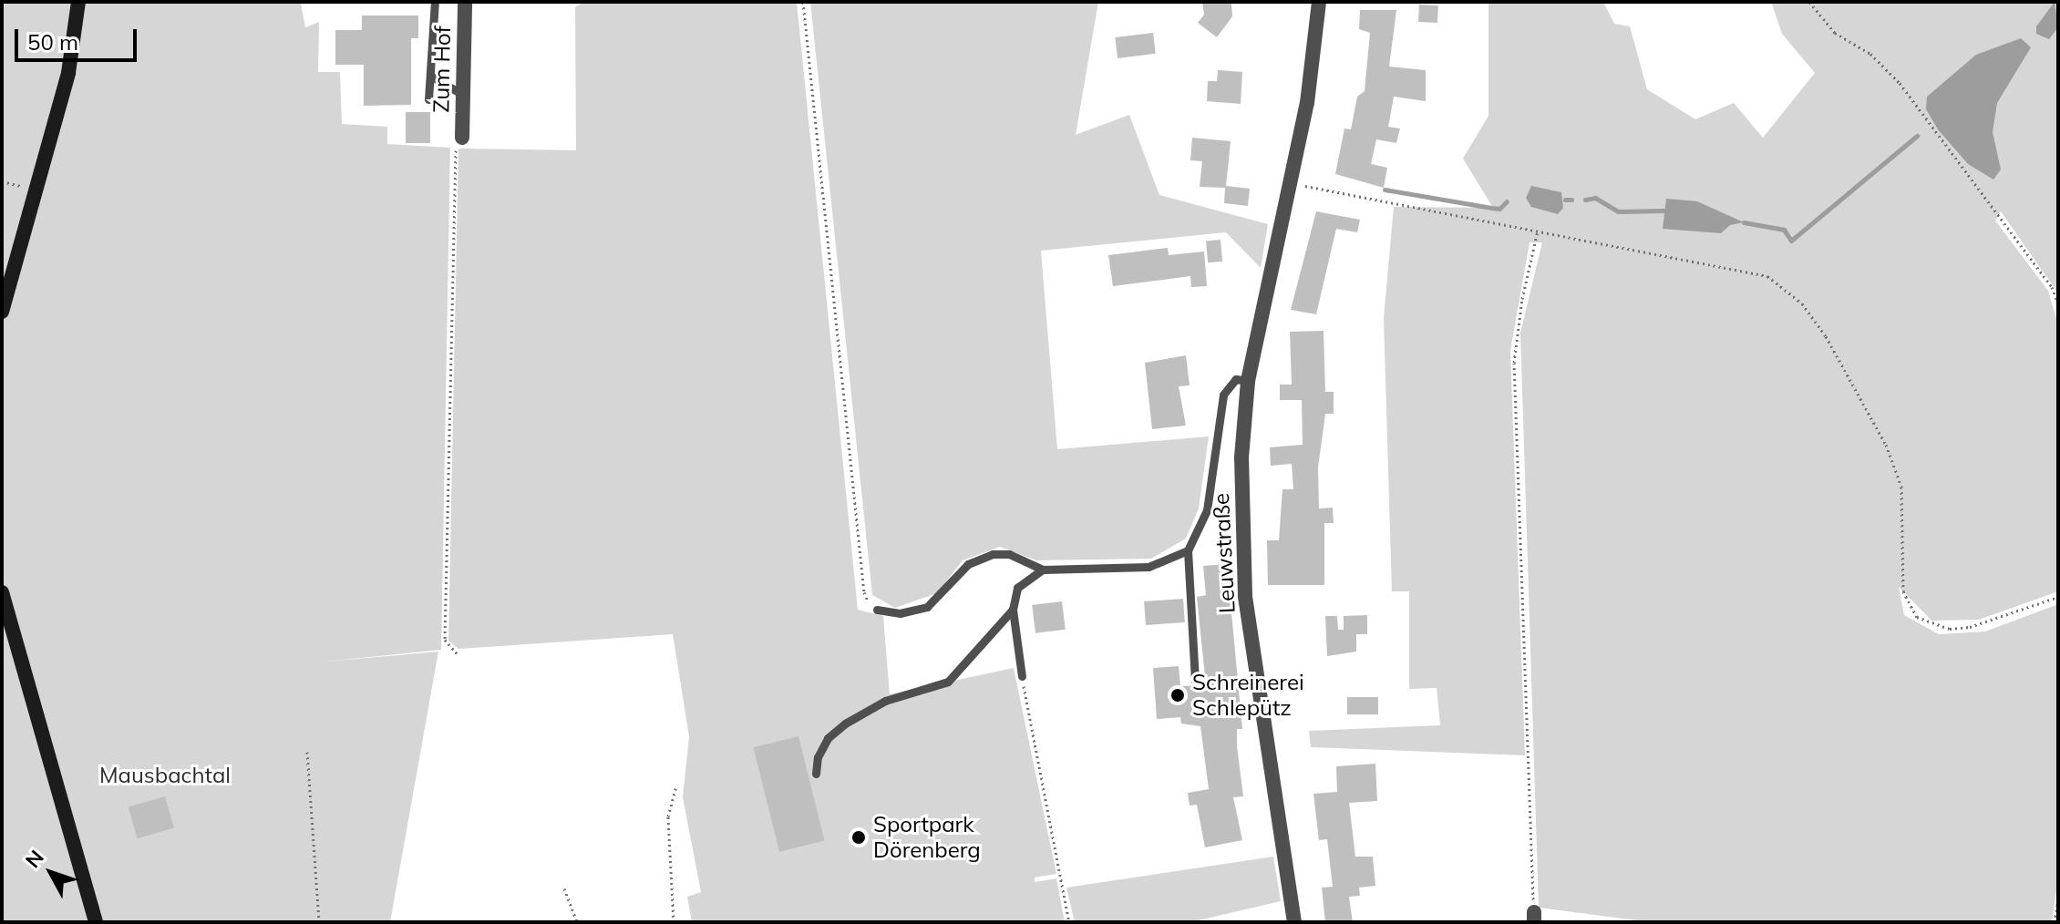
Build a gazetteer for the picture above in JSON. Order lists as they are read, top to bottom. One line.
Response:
{"streets":{"street":["Zum Hof","Leuwstraße"]},"parks":["Mausbachtal"],"places":["Schreinerei Schlepütz","Sportpark Dörenberg"],"scale_bar":"50 m","north":"top left"}
